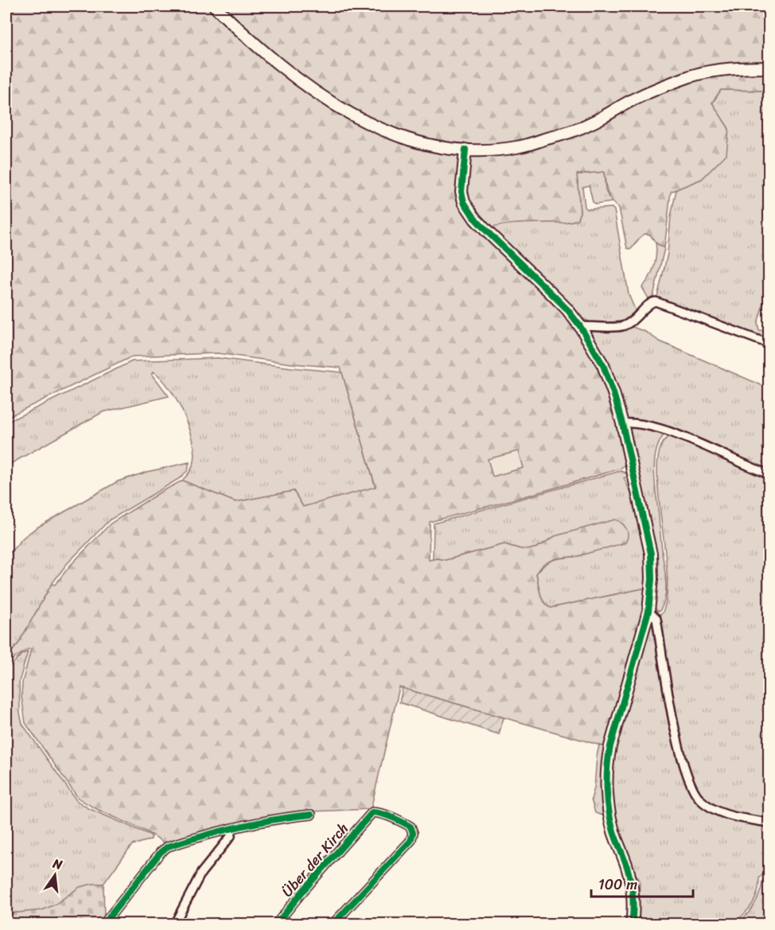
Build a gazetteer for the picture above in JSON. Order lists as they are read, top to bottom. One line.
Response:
{"streets":{"street":["Über der Kirch"]},"scale_bar":"100 m","north":"top"}
